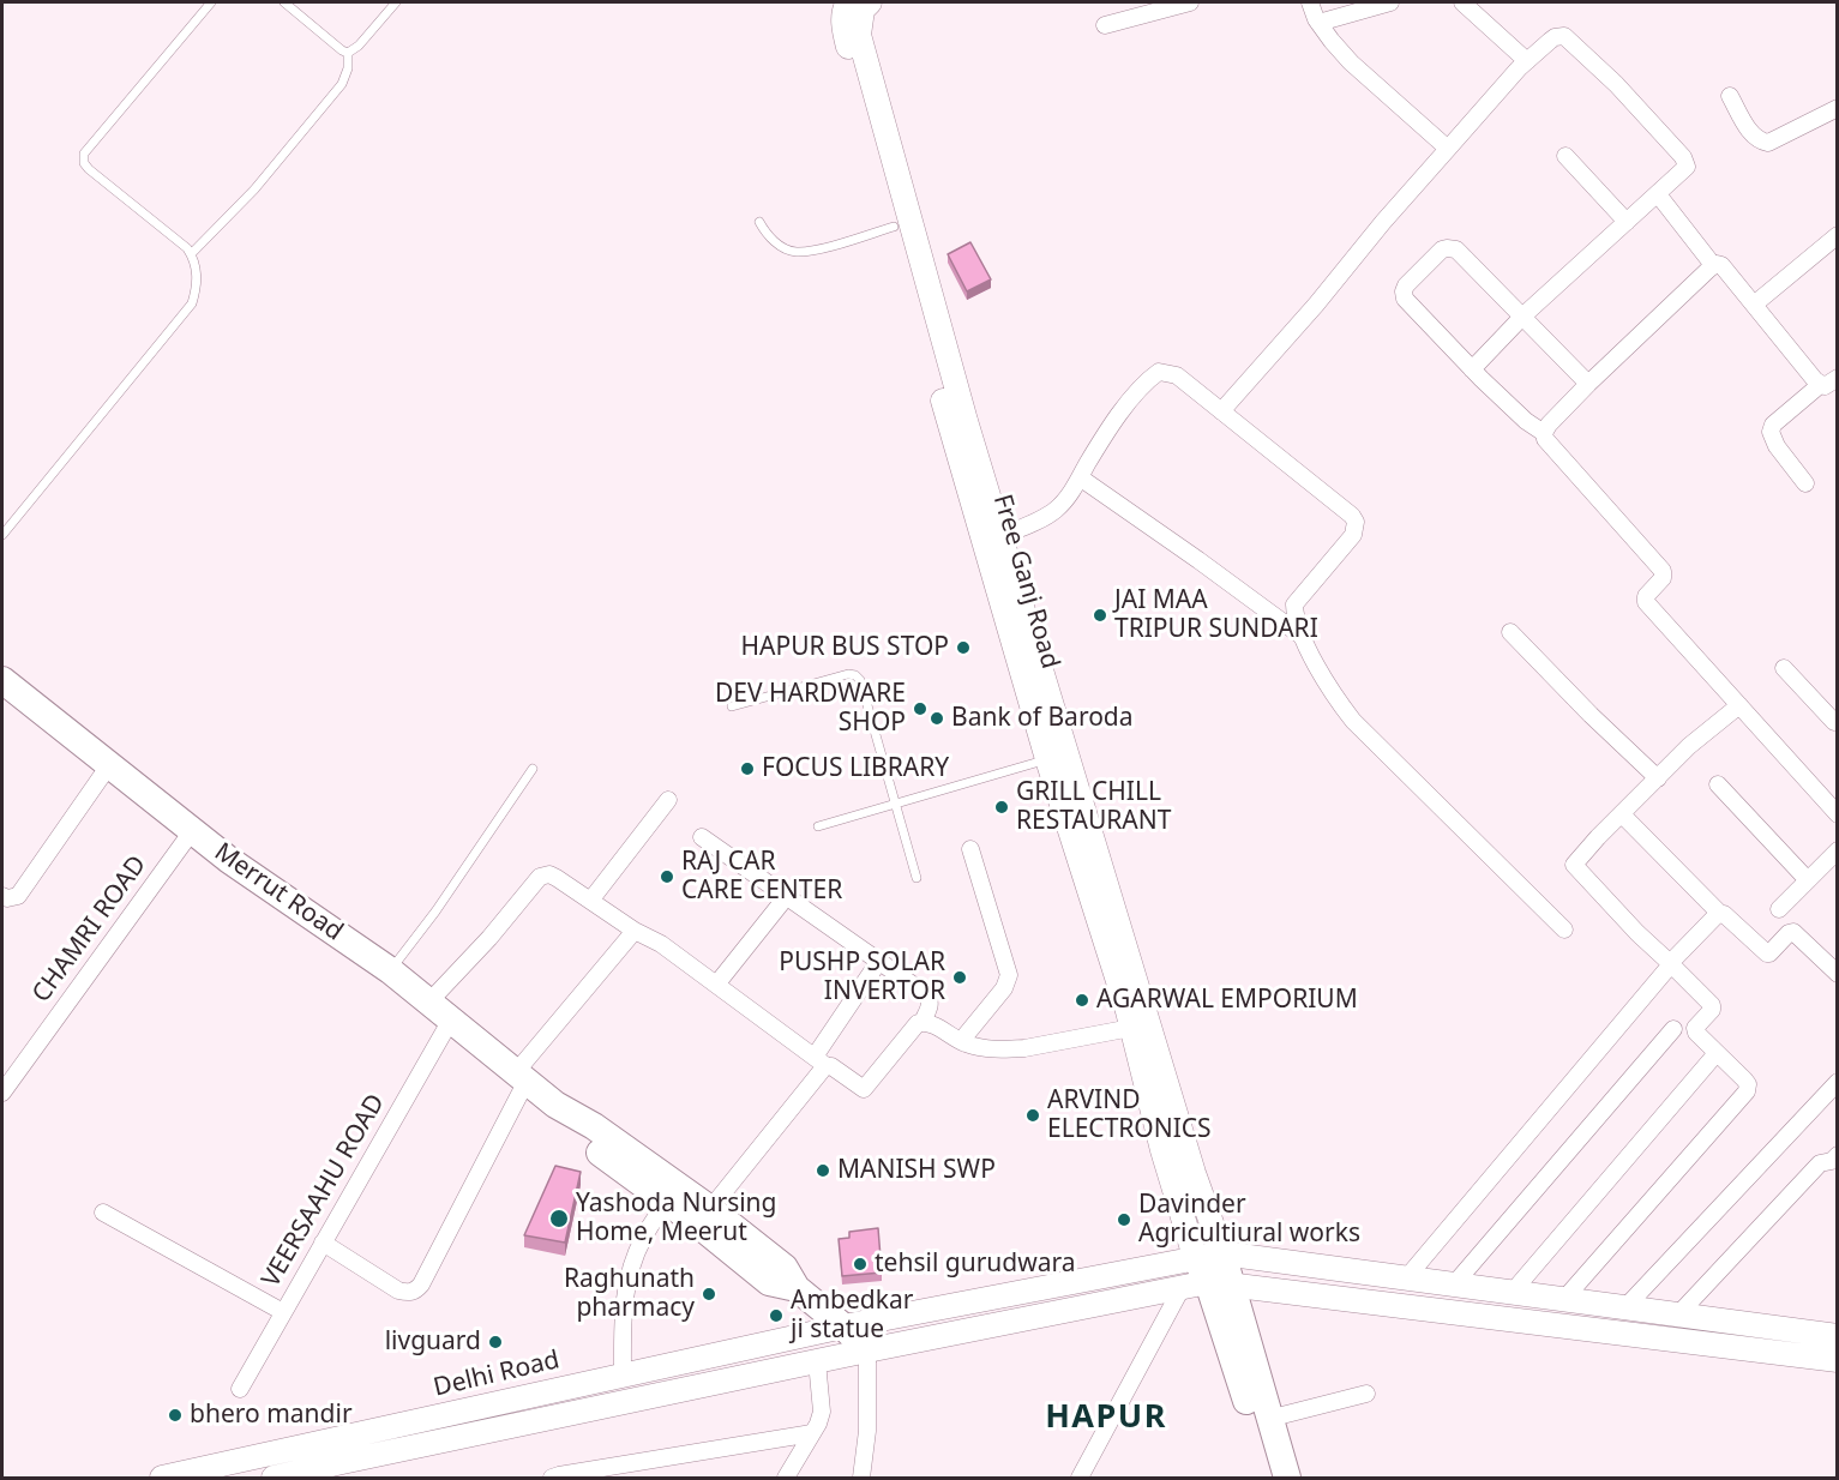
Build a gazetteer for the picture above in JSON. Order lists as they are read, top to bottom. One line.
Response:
{"streets":{"main road":["Free Ganj Road","Merrut Road","Delhi Road"],"street":["CHAMRI ROAD","VEERSAAHU ROAD"]},"crossings":[["Free Ganj Road","Delhi Road"],["Merrut Road","CHAMRI ROAD"],["Merrut Road","VEERSAAHU ROAD"],["Merrut Road","Delhi Road"]],"districts":["HAPUR"],"places":["JAI MAA TRIPUR SUNDARI","HAPUR BUS STOP","DEV HARDWARE SHOP","Bank of Baroda","FOCUS LIBRARY","GRILL CHILL RESTAURANT","RAJ CAR CARE CENTER","PUSHP SOLAR INVERTOR","AGARWAL EMPORIUM","ARVIND ELECTRONICS","MANISH SWP","Yashoda Nursing Home, Meerut","Davinder Agricultiural works","tehsil gurudwara","Raghunath pharmacy","Ambedkar ji statue","livguard","bhero mandir"]}
